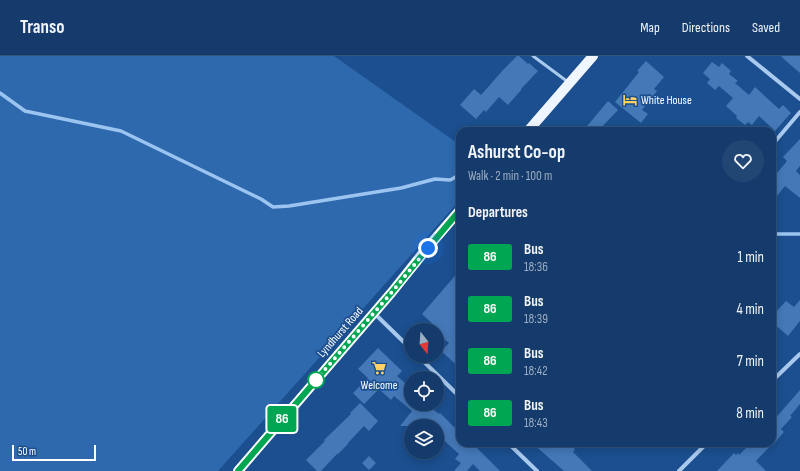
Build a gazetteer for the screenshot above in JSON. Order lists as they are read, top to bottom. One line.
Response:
{"streets":{"main road":["Lyndhurst Road"]},"places":{"hotel":["White House"],"supermarket":["Welcome"]},"lines":["bus line 86"],"scale_bar":"50 m","north":"bottom","page":{"header":"Transo","nav":["Map","Directions","Saved"],"on_map":"86","heading":[["Ashurst Co-op","Walk · 2 min · 100 m"],"Departures"],"list":[{"mark":"86","name":"Bus","note":"18:36","value":"1 min"},{"mark":"86","name":"Bus","note":"18:39","value":"4 min"},{"mark":"86","name":"Bus","note":"18:42","value":"7 min"},{"mark":"86","name":"Bus","note":"18:43","value":"8 min"}],"scale":"50 m"}}
